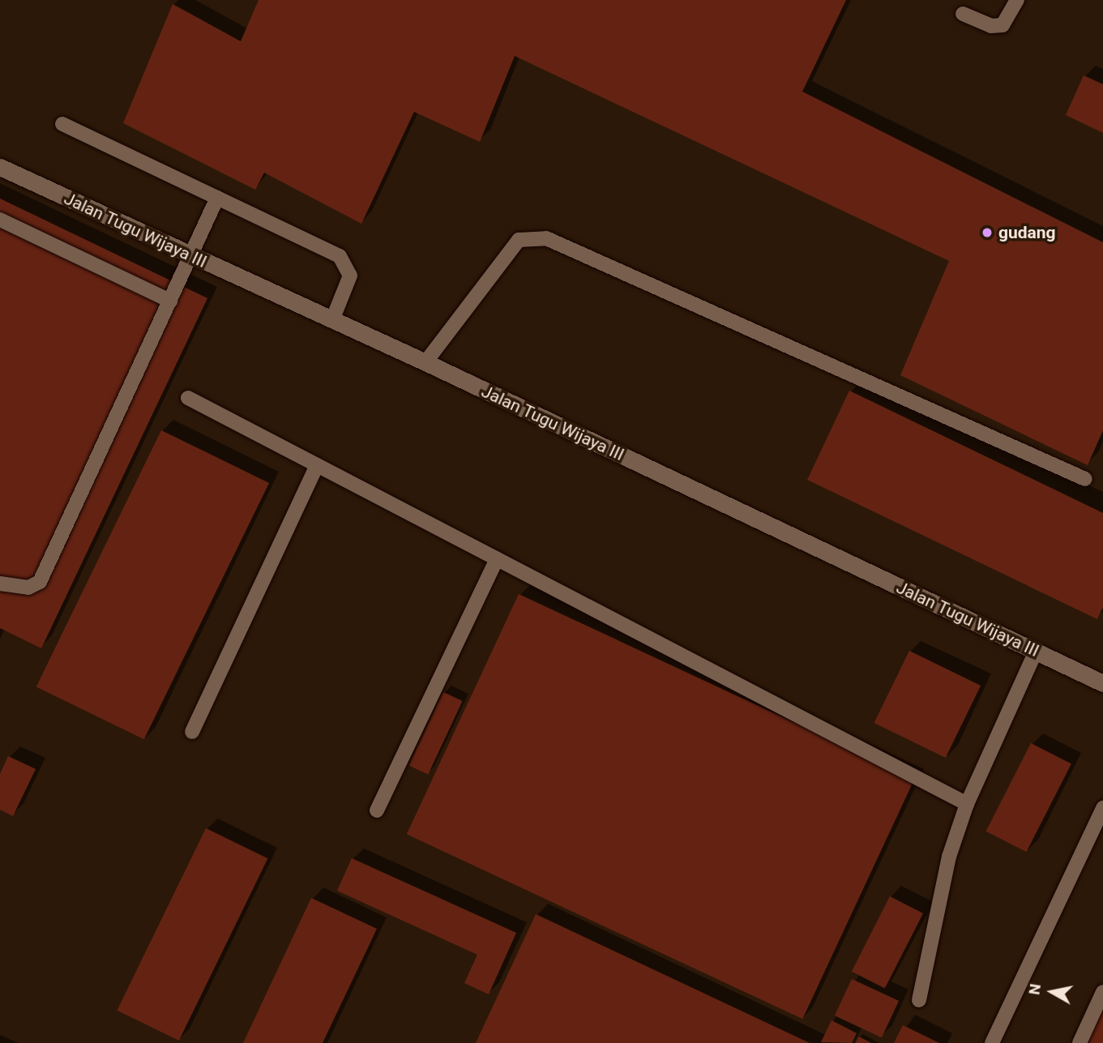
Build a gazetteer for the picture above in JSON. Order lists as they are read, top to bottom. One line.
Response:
{"streets":{"street":["Jalan Tugu Wijaya III"]},"places":["gudang"],"north":"left"}
